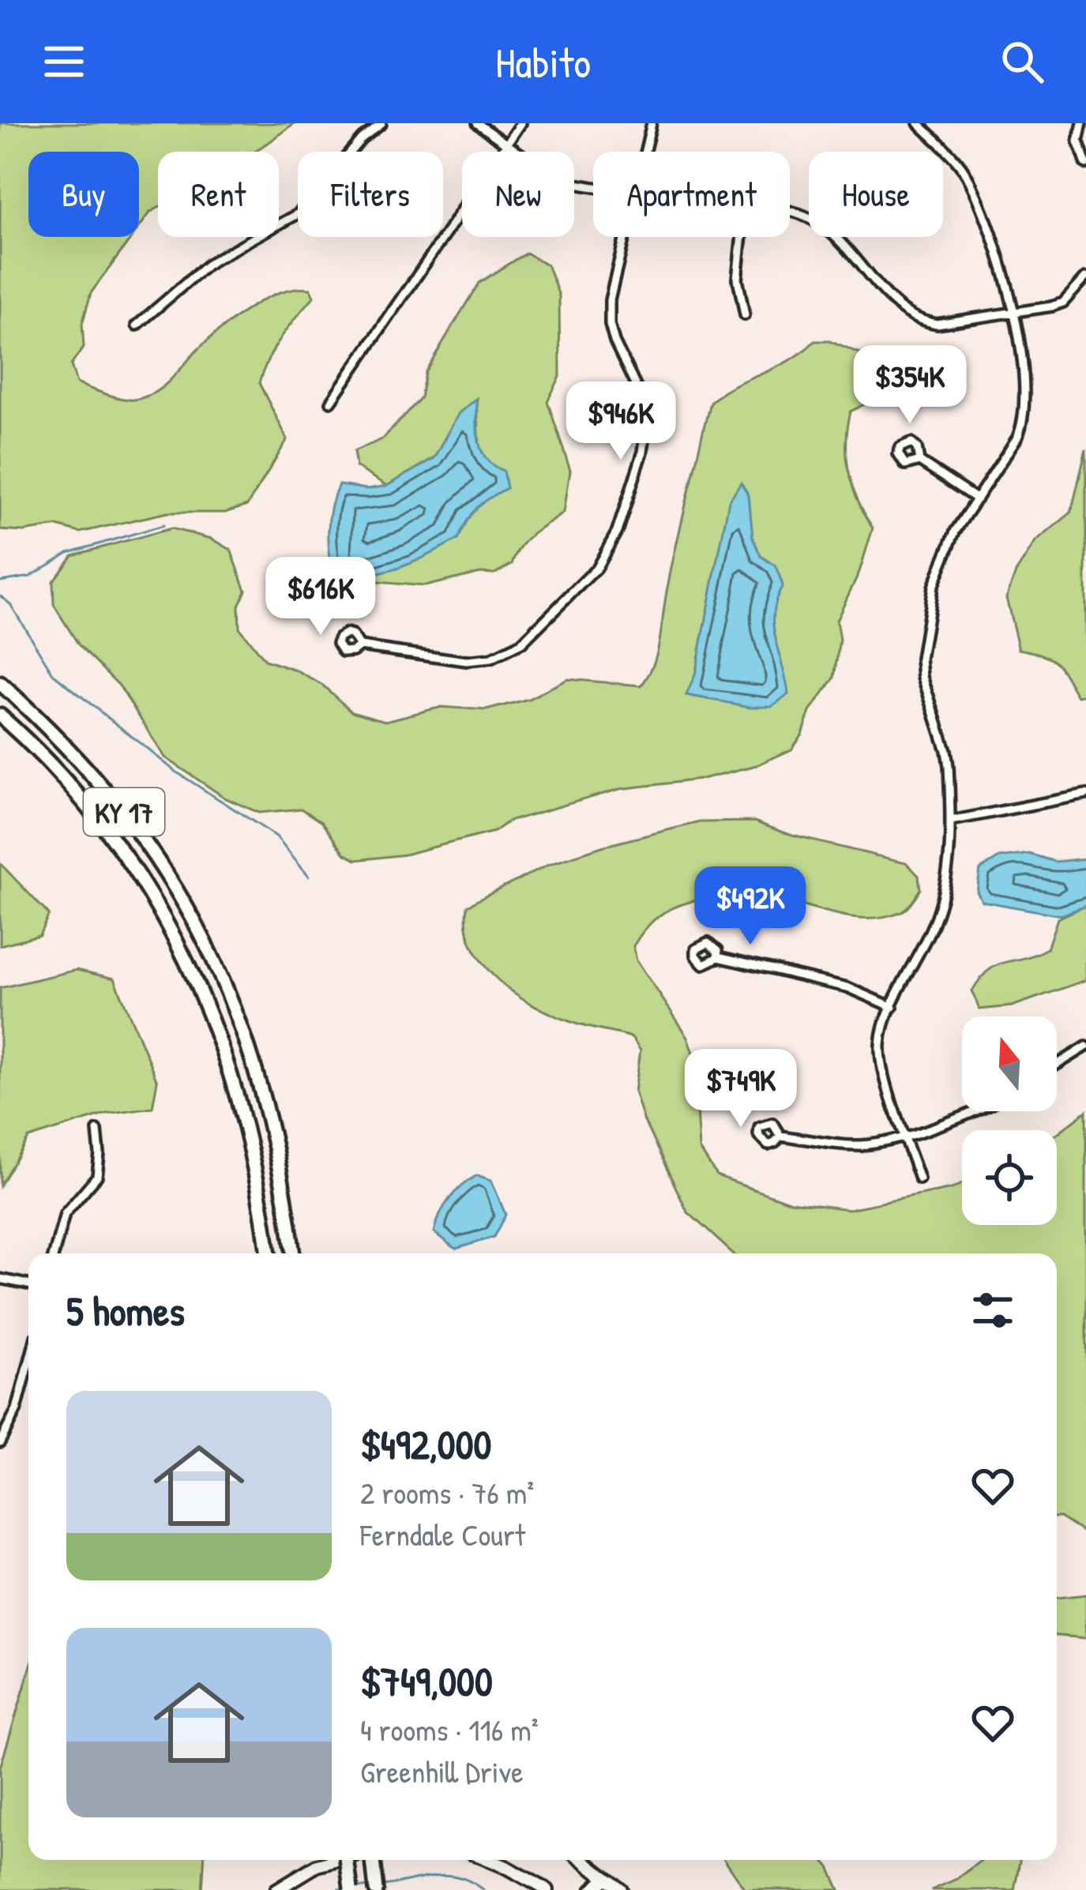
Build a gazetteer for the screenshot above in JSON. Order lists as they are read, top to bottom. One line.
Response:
{"streets":{"main road":["KY 17"]},"north":"top","page":{"header":"Habito","chip":["Buy","Rent","Filters","New","Apartment","House"],"price":["$354K","$946K","$616K","$492K","$749K"],"heading":"5 homes","list":[{"name":"$492,000","note":"2 rooms · 76 m² · Ferndale Court"},{"name":"$749,000","note":"4 rooms · 116 m² · Greenhill Drive"}]}}
